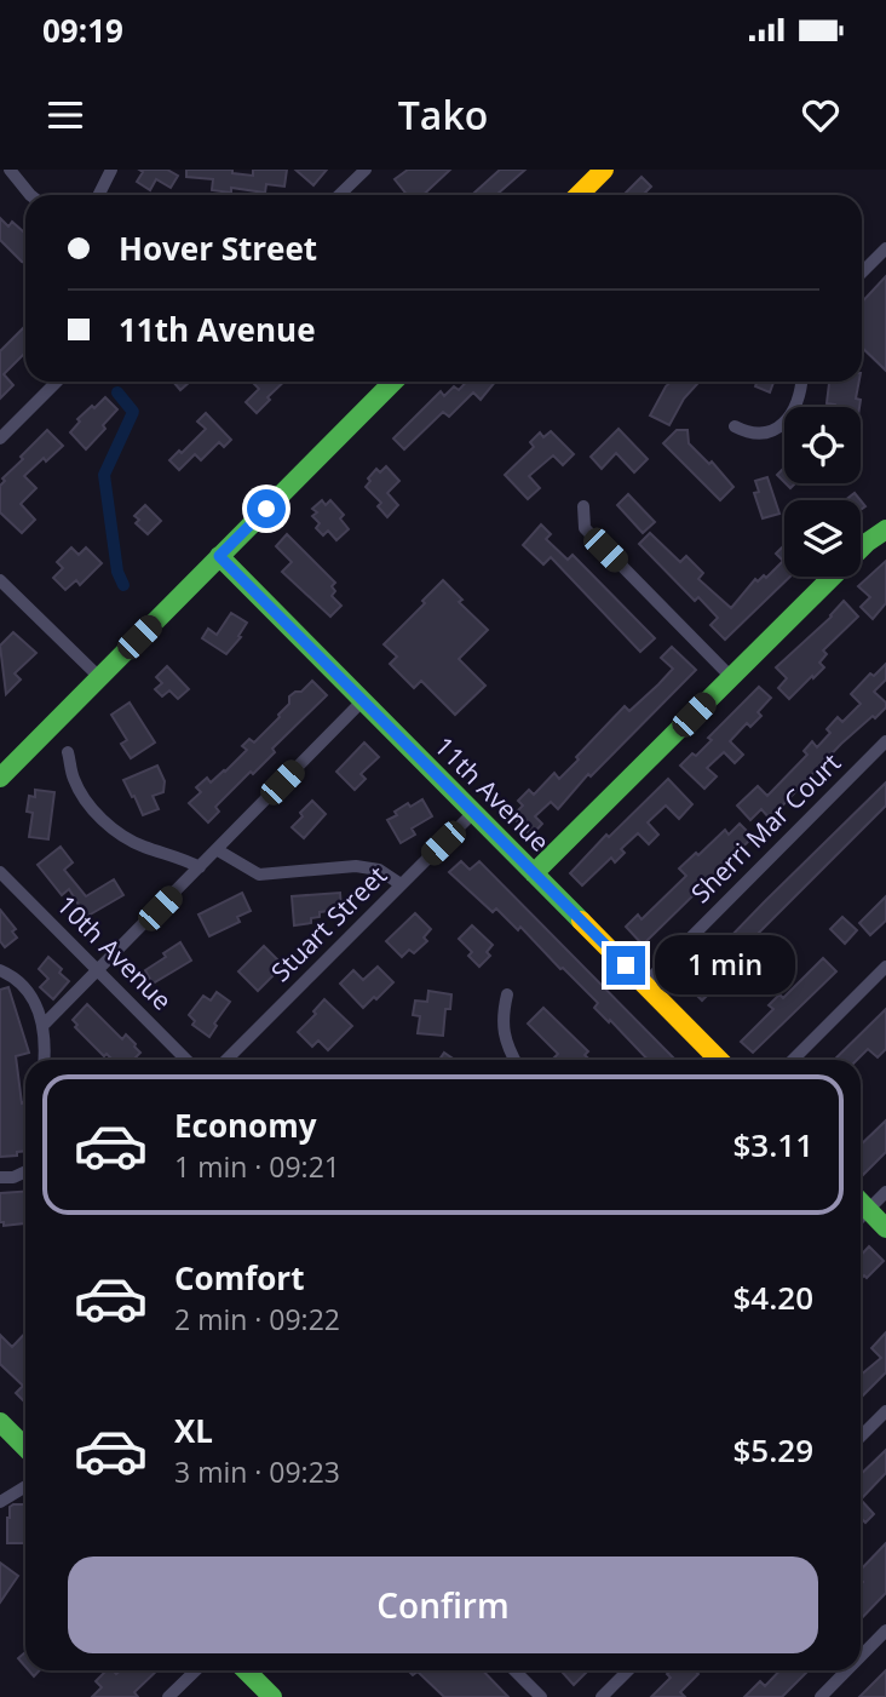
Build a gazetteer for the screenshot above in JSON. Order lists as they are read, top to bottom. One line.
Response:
{"streets":{"street":["11th Avenue","Sherri Mar Court","Stuart Street","10th Avenue"]},"crossings":[["11th Avenue","Sherri Mar Court"],["11th Avenue","Stuart Street"]],"page":{"status":"09:19","header":"Tako","banner":["Hover Street","11th Avenue"],"bubble":"1 min","list":[{"name":"Economy","note":"1 min · 09:21","value":"$3.11"},{"name":"Comfort","note":"2 min · 09:22","value":"$4.20"},{"name":"XL","note":"3 min · 09:23","value":"$5.29"}],"buttons":"Confirm"}}
